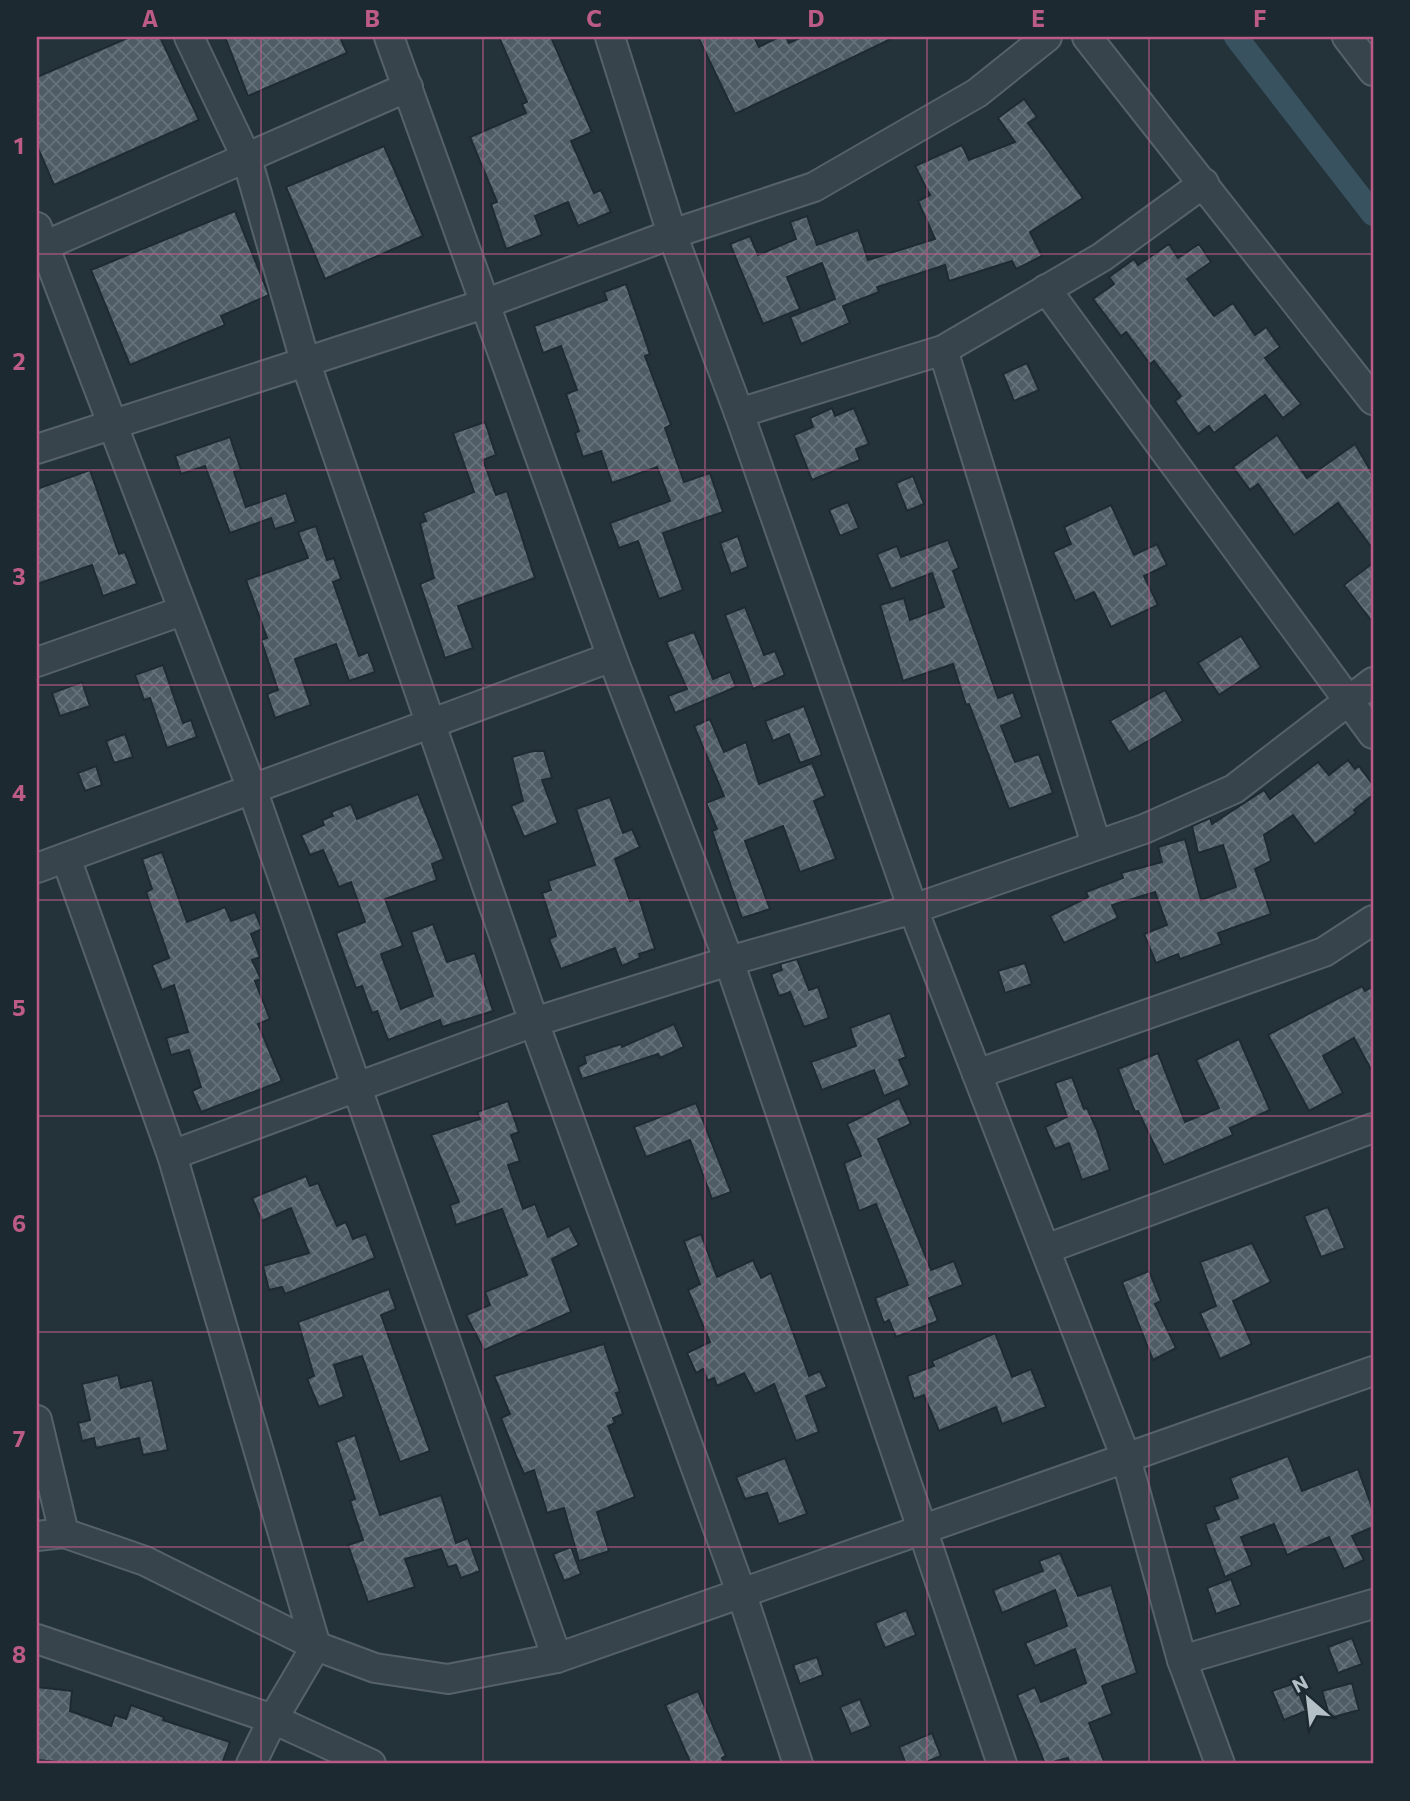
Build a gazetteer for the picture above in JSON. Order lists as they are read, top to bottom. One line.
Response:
{"north":"top left","grid":{"columns":["A","B","C","D","E","F"],"rows":["1","2","3","4","5","6","7","8"]}}
